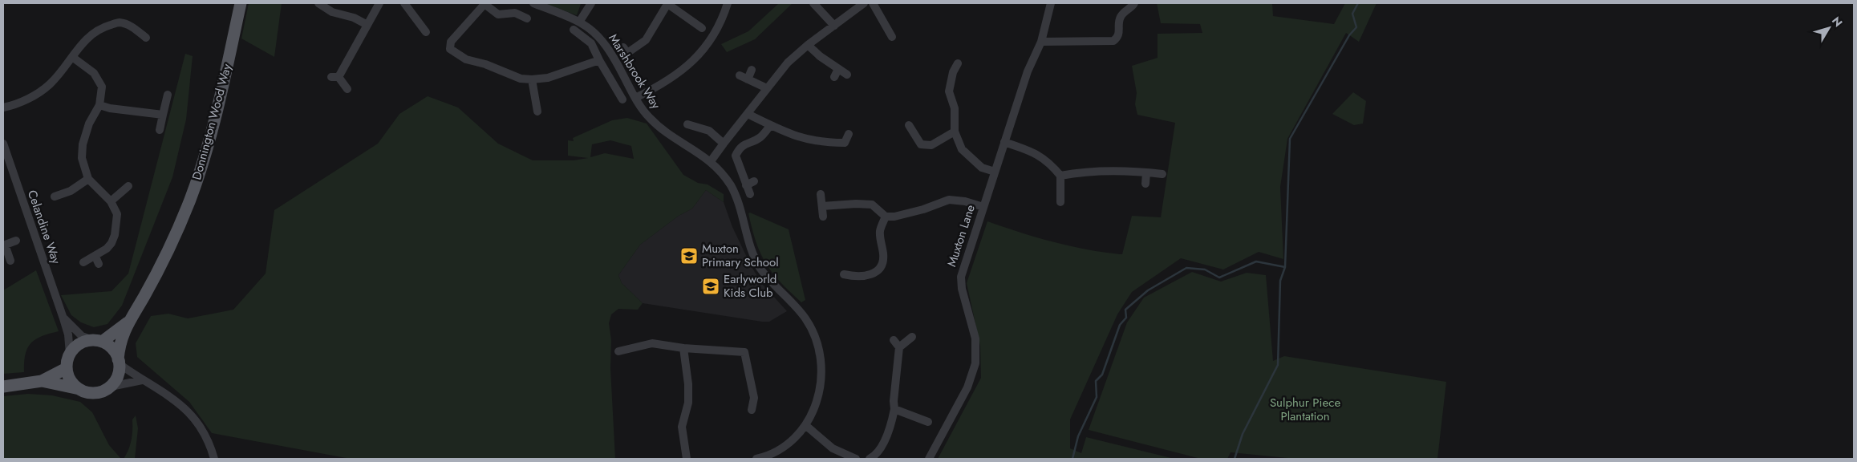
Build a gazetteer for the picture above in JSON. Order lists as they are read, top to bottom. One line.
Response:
{"streets":{"main road":["Donnington Wood Way"],"street":["Marshbrook Way","Celandine Way","Muxton Lane"]},"crossings":[["Donnington Wood Way","Celandine Way"]],"parks":["Sulphur Piece Plantation"],"places":{"school or university":["Muxton Primary School","Earlyworld Kids Club"]},"north":"top right"}
